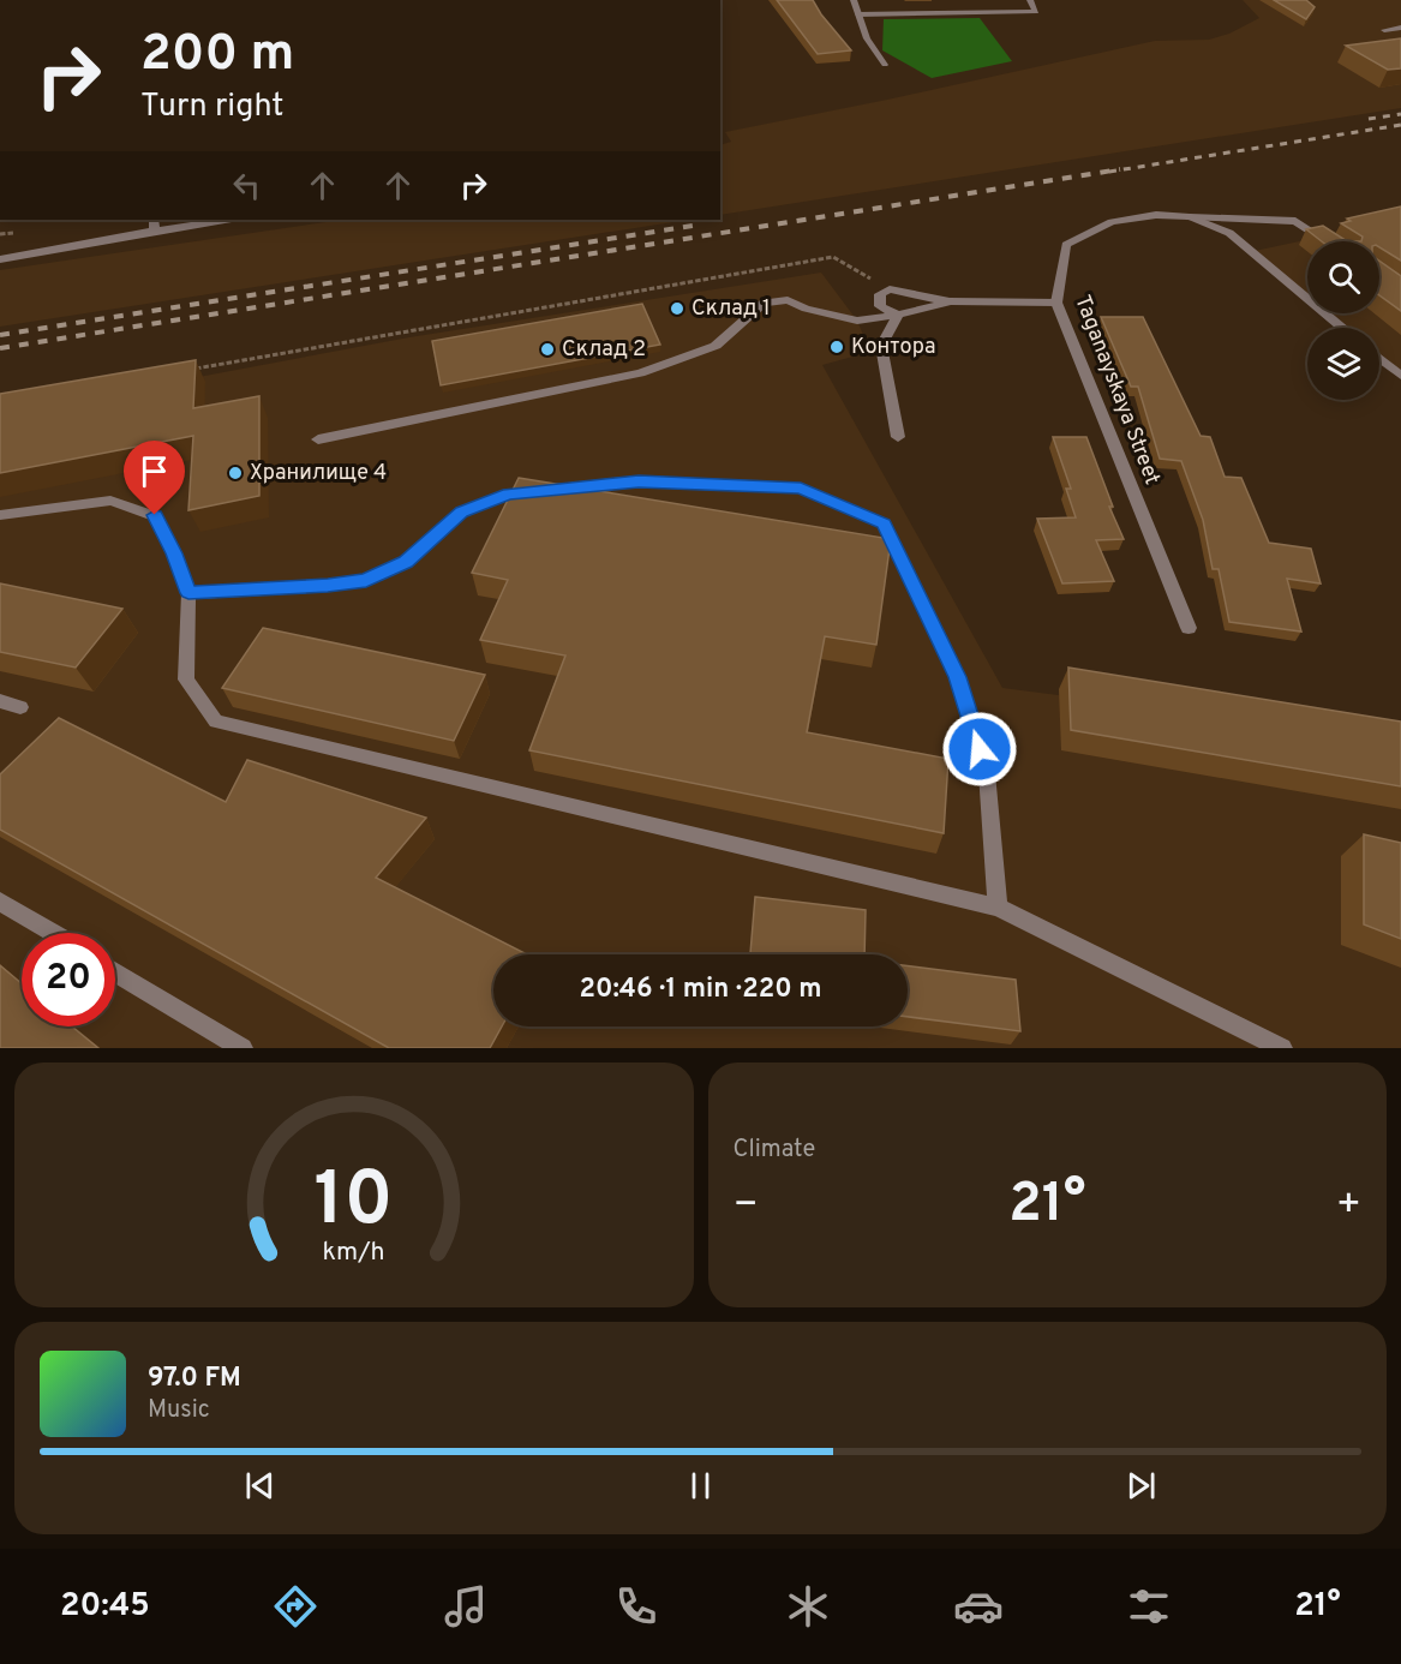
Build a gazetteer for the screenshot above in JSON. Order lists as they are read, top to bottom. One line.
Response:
{"streets":{"street":["Taganayskaya Street"]},"places":["Склад 1","Контора","Склад 2","Хранилище 4"],"page":{"turn":["200 m","Turn right"],"limit":"20","trip":"20:46 · 1 min · 220 m","tile":"Climate","heat":["−","21°","+"],"song":["97.0 FM","Music"],"tabs":["20:45","21°"],"gauge":["10","km/h"]}}
